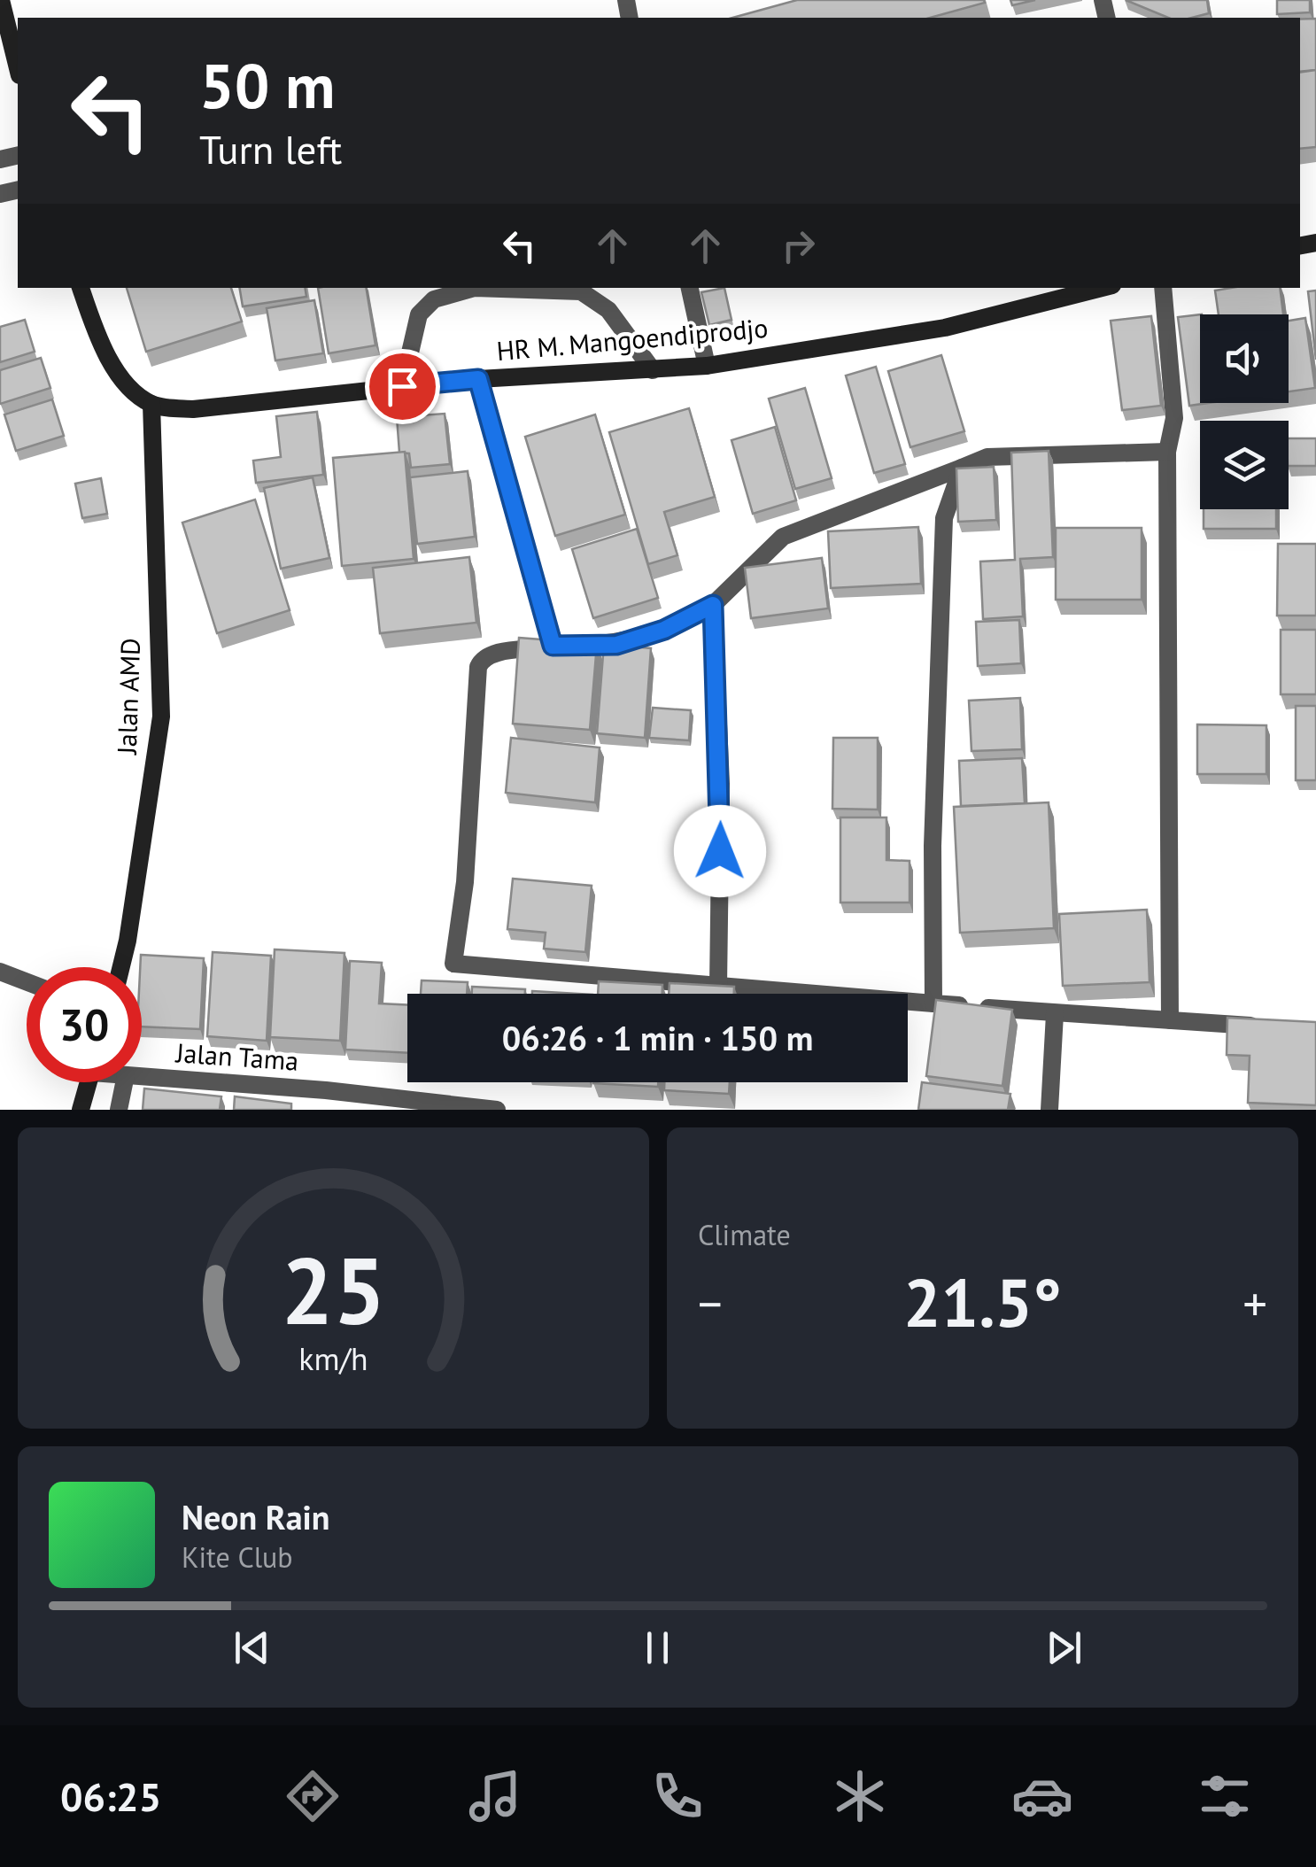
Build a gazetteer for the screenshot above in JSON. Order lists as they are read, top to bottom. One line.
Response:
{"streets":{"main road":["HR M. Mangoendiprodjo","Jalan AMD"],"street":["Jalan Tama"]},"crossings":[["HR M. Mangoendiprodjo","Jalan AMD"]],"page":{"turn":["50 m","Turn left"],"limit":"30","trip":"06:26 · 1 min · 150 m","tile":"Climate","heat":["−","21.5°","+"],"song":["Neon Rain","Kite Club"],"tabs":"06:25","gauge":["25","km/h"]}}
